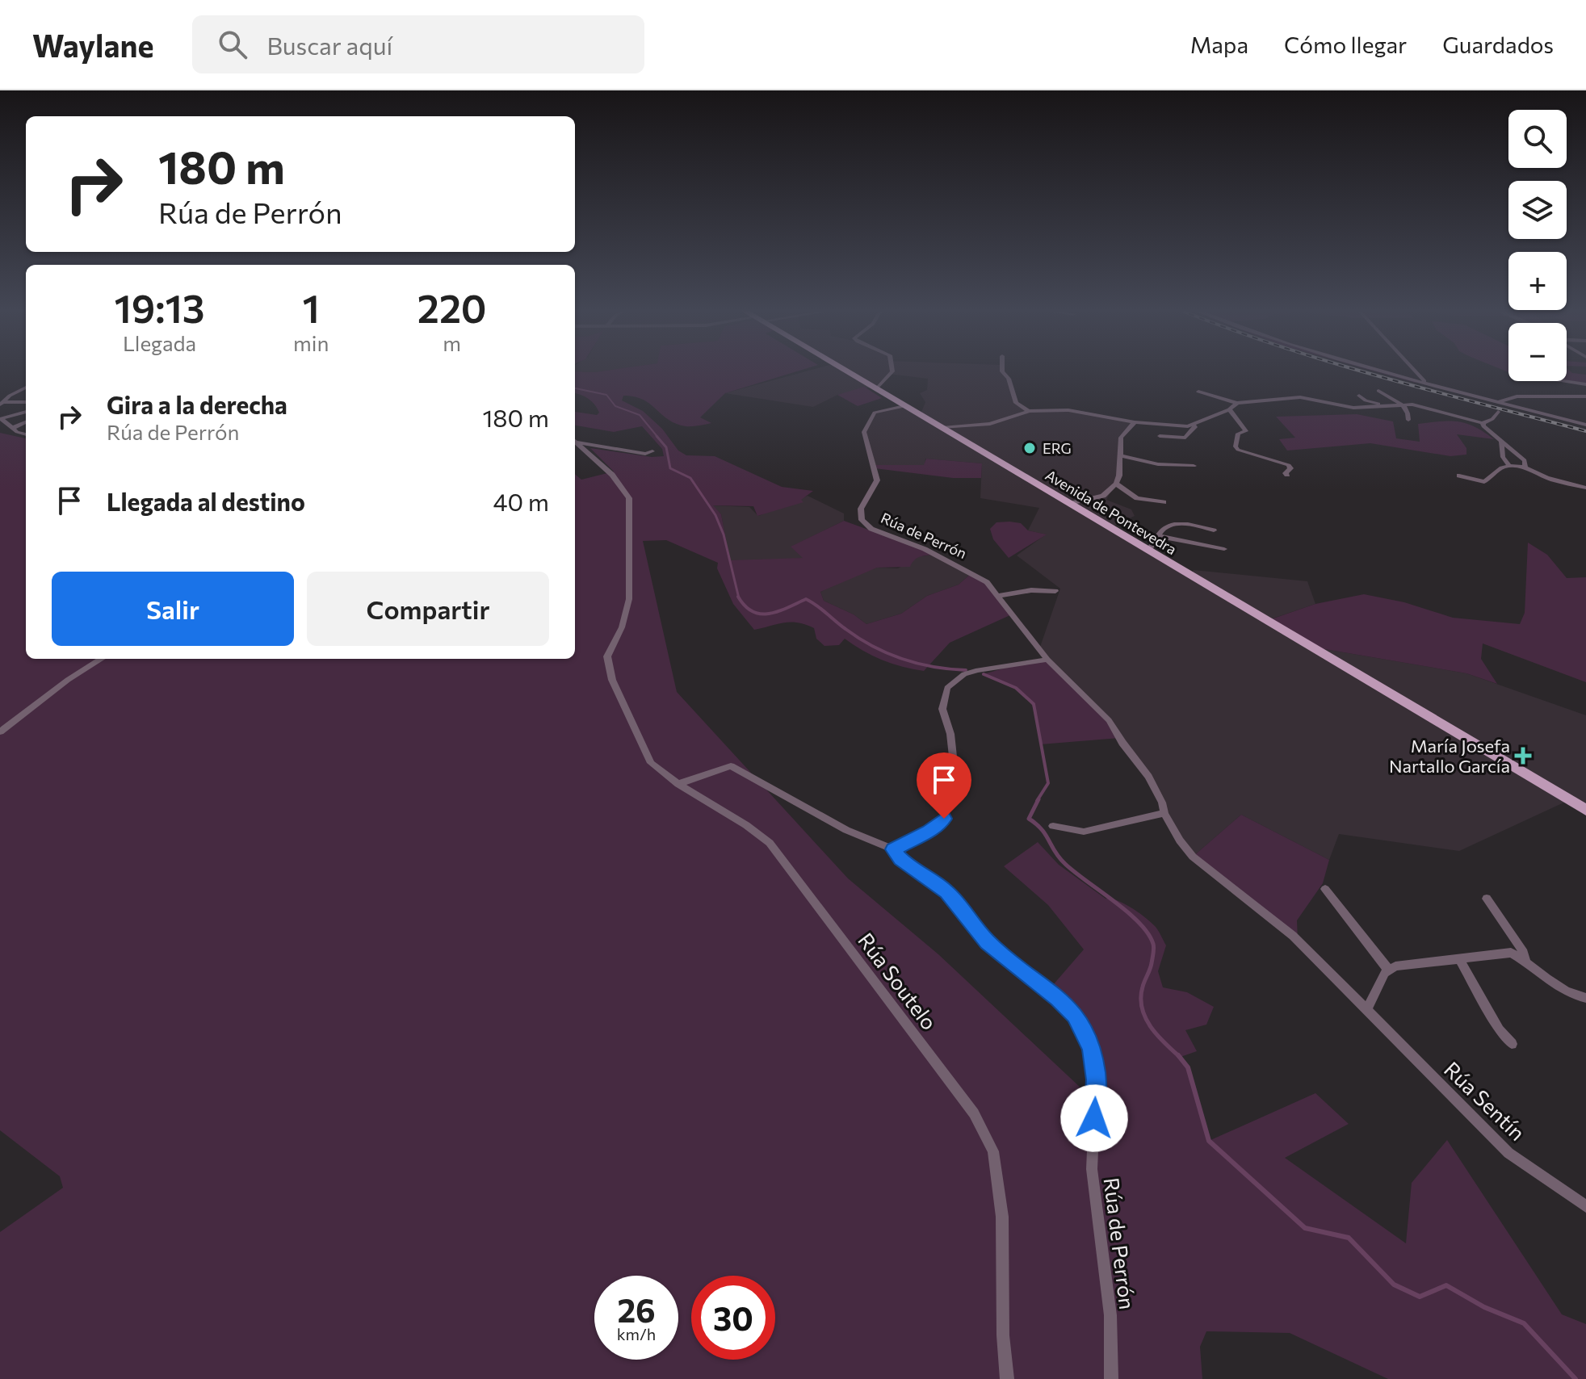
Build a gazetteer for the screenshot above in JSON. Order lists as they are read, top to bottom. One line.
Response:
{"streets":{"main road":["Avenida de Pontevedra"],"street":["Rúa de Perrón","Rúa Soutelo","Rúa Sentín"]},"crossings":[["Avenida de Pontevedra","Rúa de Perrón"],["Rúa de Perrón","Rúa Soutelo"],["Rúa de Perrón","Rúa Sentín"]],"places":{"other":["ERG"],"health":["María Josefa Nartallo García"]},"page":{"header":"Waylane","search":"Buscar aquí","nav":["Mapa","Cómo llegar","Guardados"],"map_buttons":["+","−"],"turn":["180 m","Rúa de Perrón"],"eta":["19:13","Llegada","1","min","220","m"],"list":[{"name":"Gira a la derecha","note":"Rúa de Perrón","value":"180 m"},{"name":"Llegada al destino","value":"40 m"}],"buttons":["Salir","Compartir"],"speed":"26 km/h","limit":"30"}}
